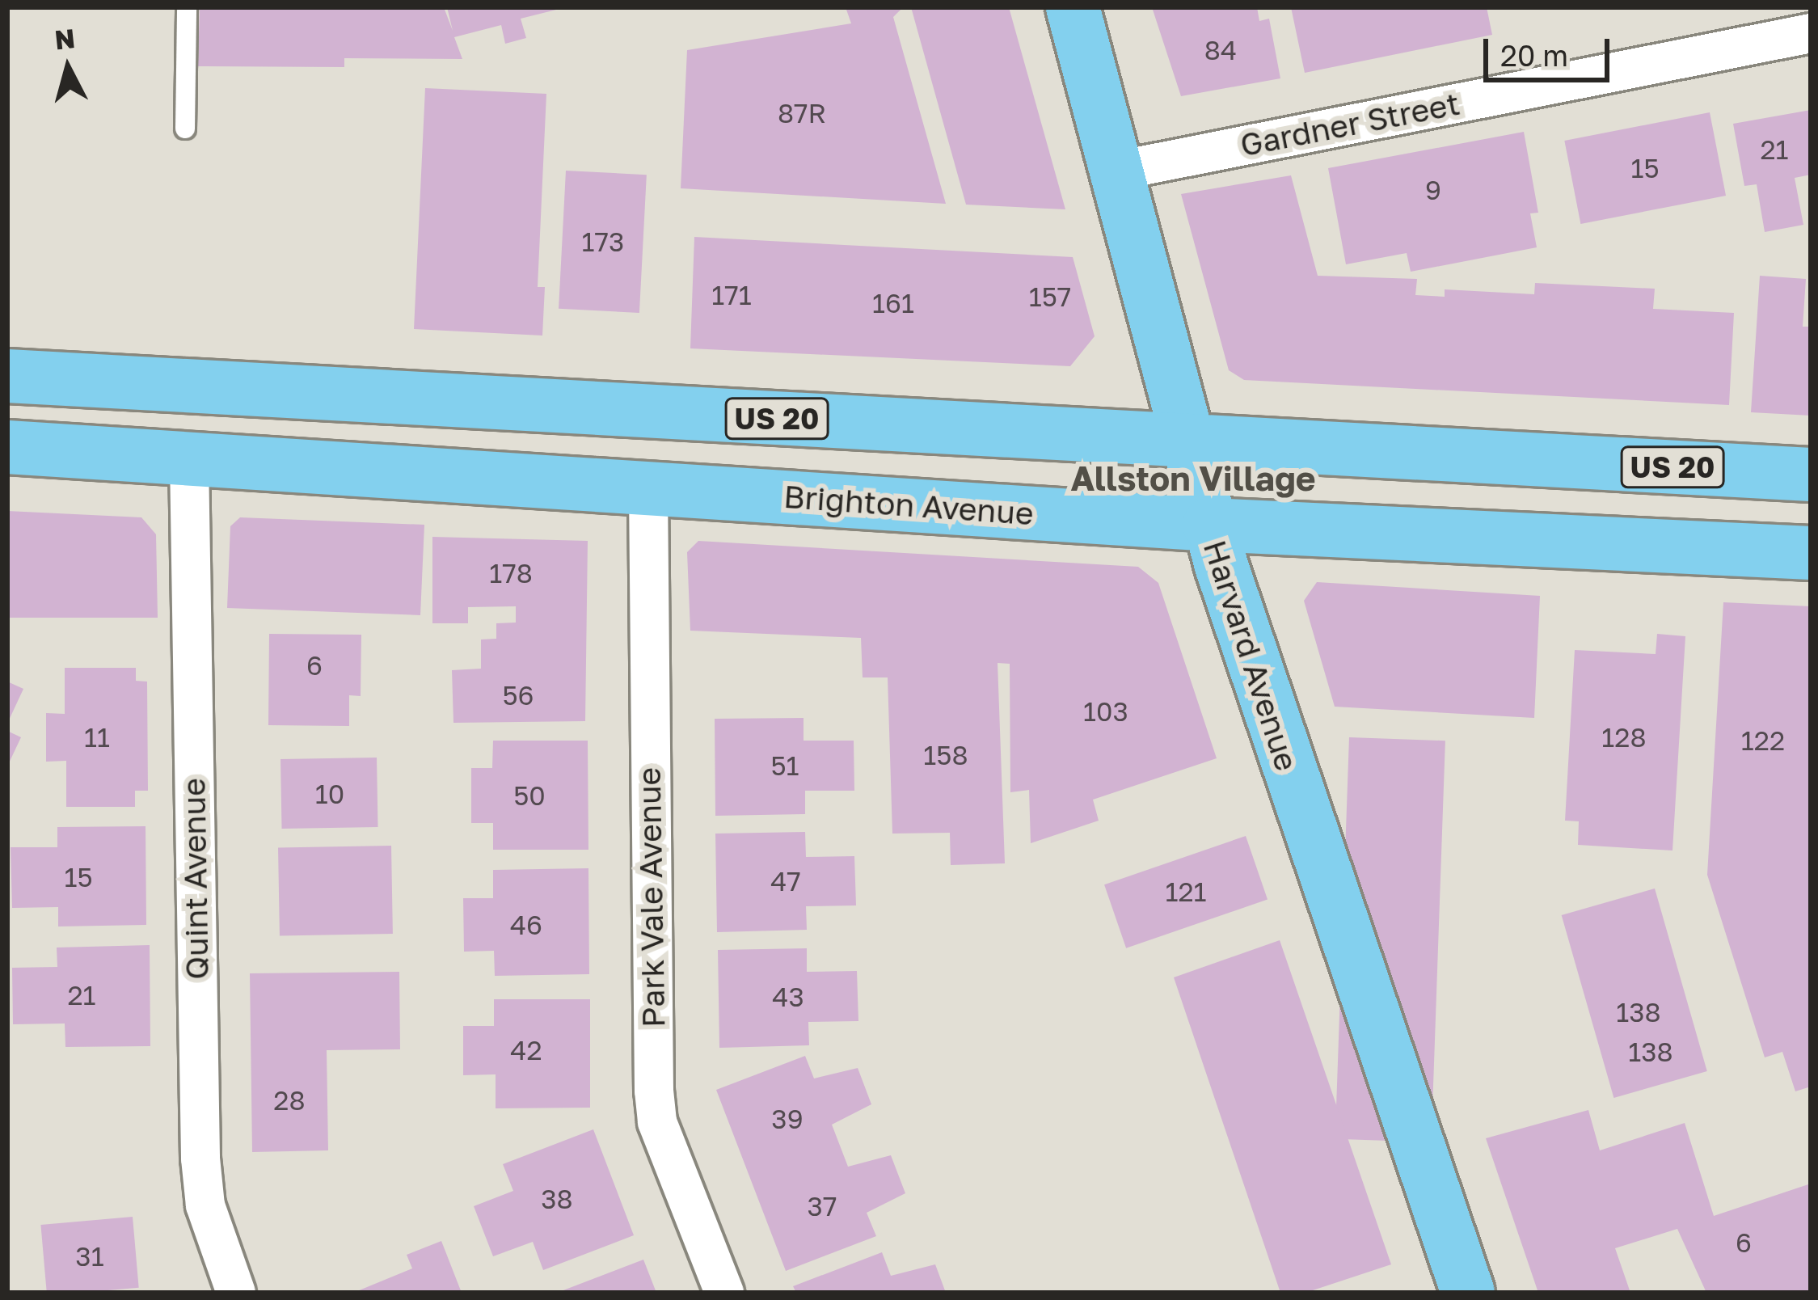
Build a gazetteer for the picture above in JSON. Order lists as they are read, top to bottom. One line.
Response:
{"streets":{"main road":["US 20","Brighton Avenue","Harvard Avenue"],"street":["Gardner Street","Quint Avenue","Park Vale Avenue"]},"crossings":[["Gardner Street","Harvard Avenue"],["US 20","Harvard Avenue"],["Brighton Avenue","Harvard Avenue"],["Brighton Avenue","Quint Avenue"],["Brighton Avenue","Park Vale Avenue"]],"districts":["Allston Village"],"house_numbers":["84","87R","21","15","9","173","171","157","161","178","6","56","103","11","128","122","158","51","10","50","15","47","121","46","21","43","138","42","138","28","39","38","37","6","31"],"scale_bar":"20 m","north":"top"}
